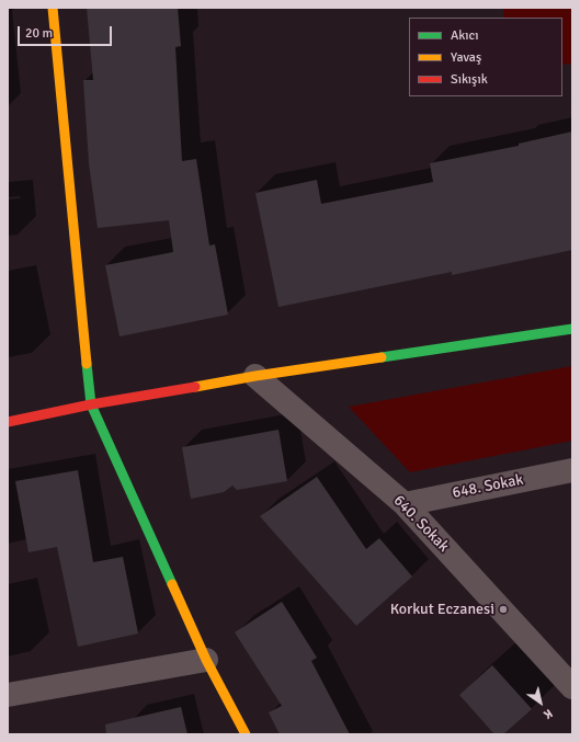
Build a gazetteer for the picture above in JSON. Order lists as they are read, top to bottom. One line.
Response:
{"streets":{"street":["648. Sokak","640. Sokak"]},"crossings":[["648. Sokak","640. Sokak"]],"places":["Korkut Eczanesi"],"legend":["Akıcı","Yavaş","Sıkışık"],"scale_bar":"20 m","north":"bottom right"}
